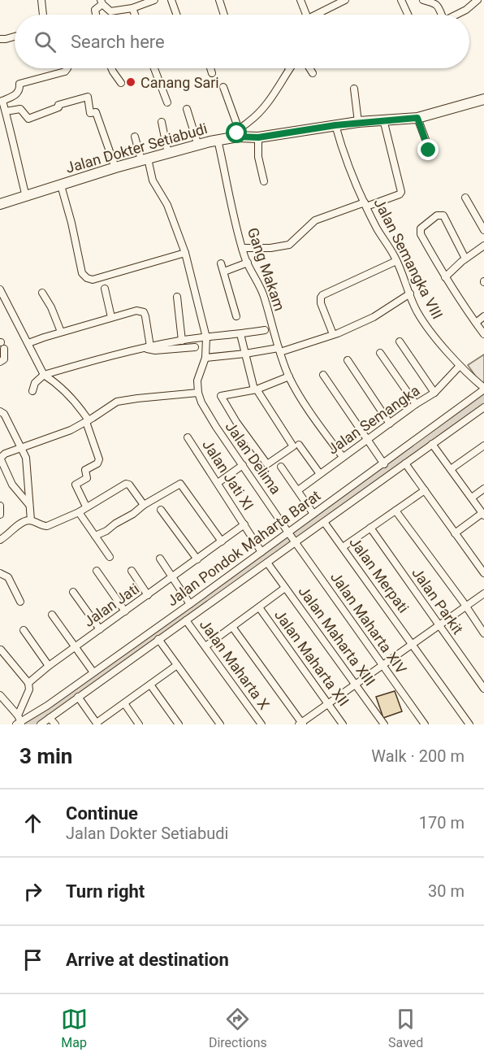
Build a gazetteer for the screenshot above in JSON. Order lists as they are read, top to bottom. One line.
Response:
{"streets":{"street":["Jalan Dokter Setiabudi","Jalan Semangka VIII","Gang Makam","Jalan Semangka","Jalan Delima","Jalan Jati XI","Jalan Pondok Maharta Barat","Jalan Merpati","Jalan Parkit","Jalan Jati","Jalan Maharta XIV","Jalan Maharta XIII","Jalan Maharta XII","Jalan Maharta X"]},"crossings":[["Jalan Dokter Setiabudi","Jalan Semangka VIII"],["Jalan Dokter Setiabudi","Gang Makam"],["Jalan Semangka VIII","Jalan Semangka"],["Jalan Semangka VIII","Jalan Pondok Maharta Barat"],["Gang Makam","Jalan Semangka"],["Jalan Delima","Jalan Pondok Maharta Barat"],["Jalan Delima","Jalan Maharta XIV"],["Jalan Jati XI","Jalan Pondok Maharta Barat"],["Jalan Jati XI","Jalan Jati"],["Jalan Pondok Maharta Barat","Jalan Merpati"],["Jalan Pondok Maharta Barat","Jalan Maharta XIV"],["Jalan Pondok Maharta Barat","Jalan Maharta XIII"],["Jalan Pondok Maharta Barat","Jalan Maharta X"]],"places":["Canang Sari"],"page":{"search":"Search here","heading":["3 min","Walk · 200 m"],"list":[["Continue","Jalan Dokter Setiabudi","170 m"],["Turn right","30 m"],"Arrive at destination"],"nav":["Map","Directions","Saved"]}}
